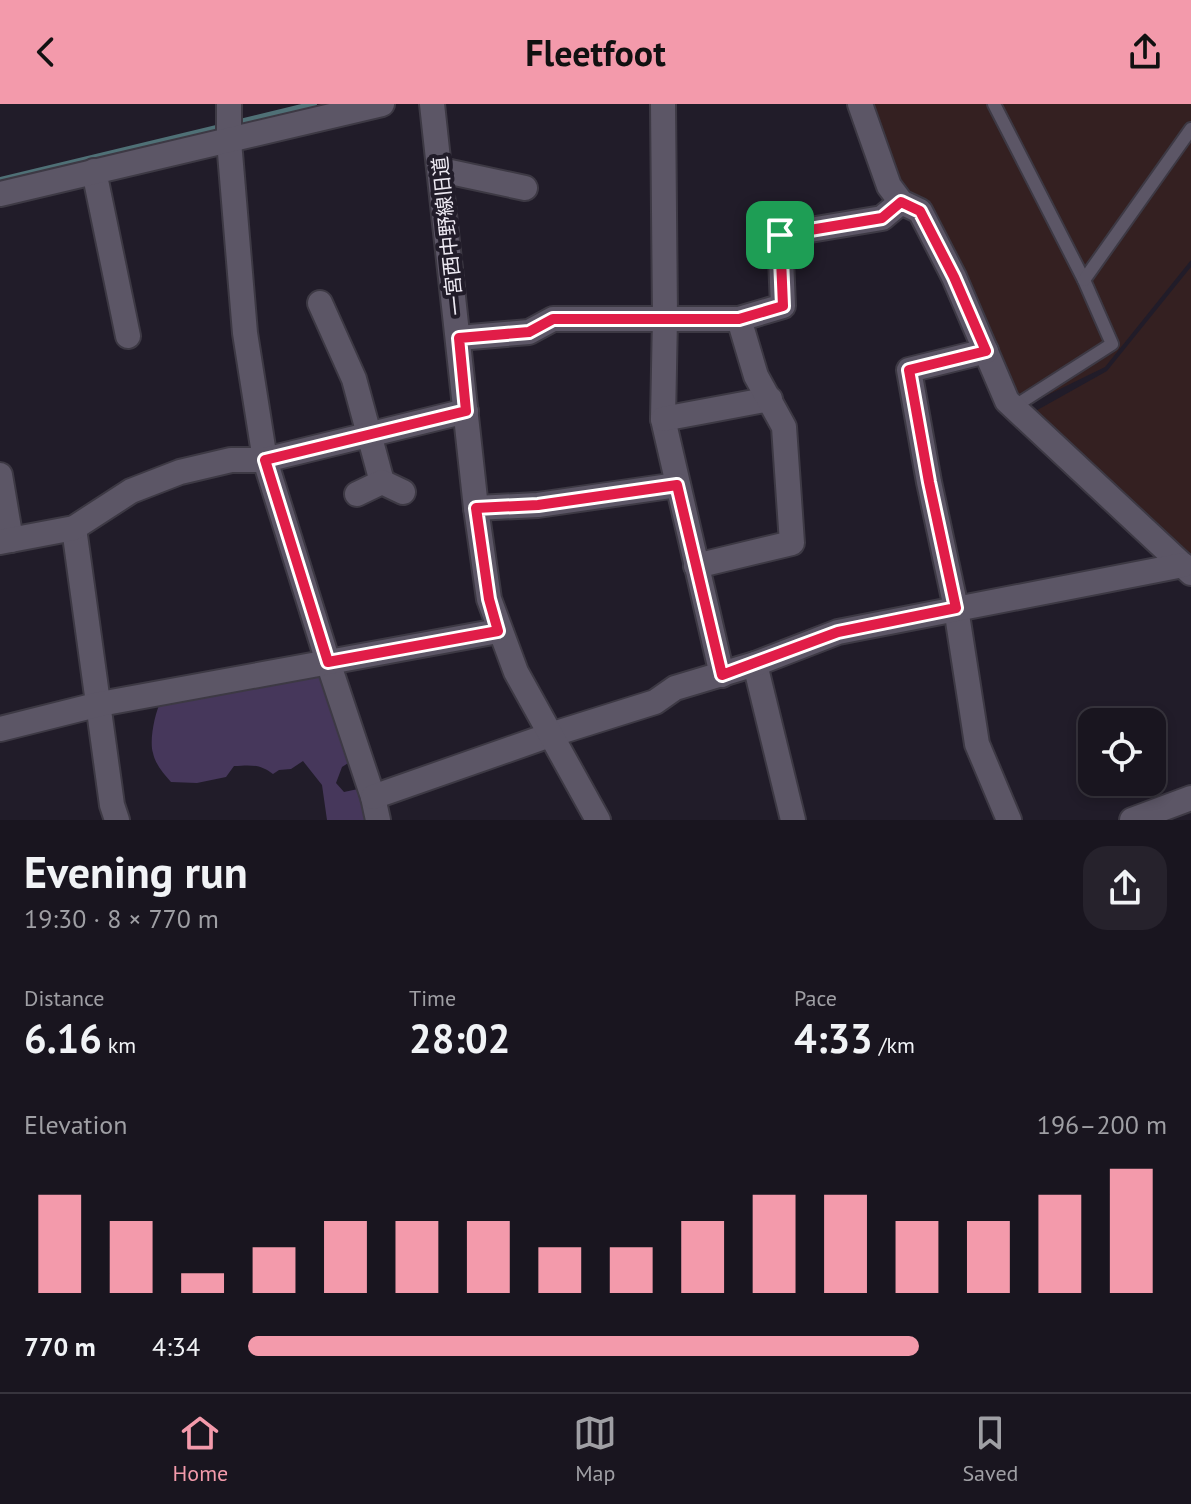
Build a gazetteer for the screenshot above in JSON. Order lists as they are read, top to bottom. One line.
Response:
{"streets":{"street":["一宮西中野線旧道"]},"page":{"header":"Fleetfoot","heading":["Evening run","19:30 · 8 × 770 m"],"stats":[["Distance","6.16 km"],["Time","28:02"],["Pace","4:33 /km"]],"chart":["Elevation","196–200 m"],"list":[{"name":"770 m","note":"4:34"}],"tabs":["Home","Map","Saved"]}}
